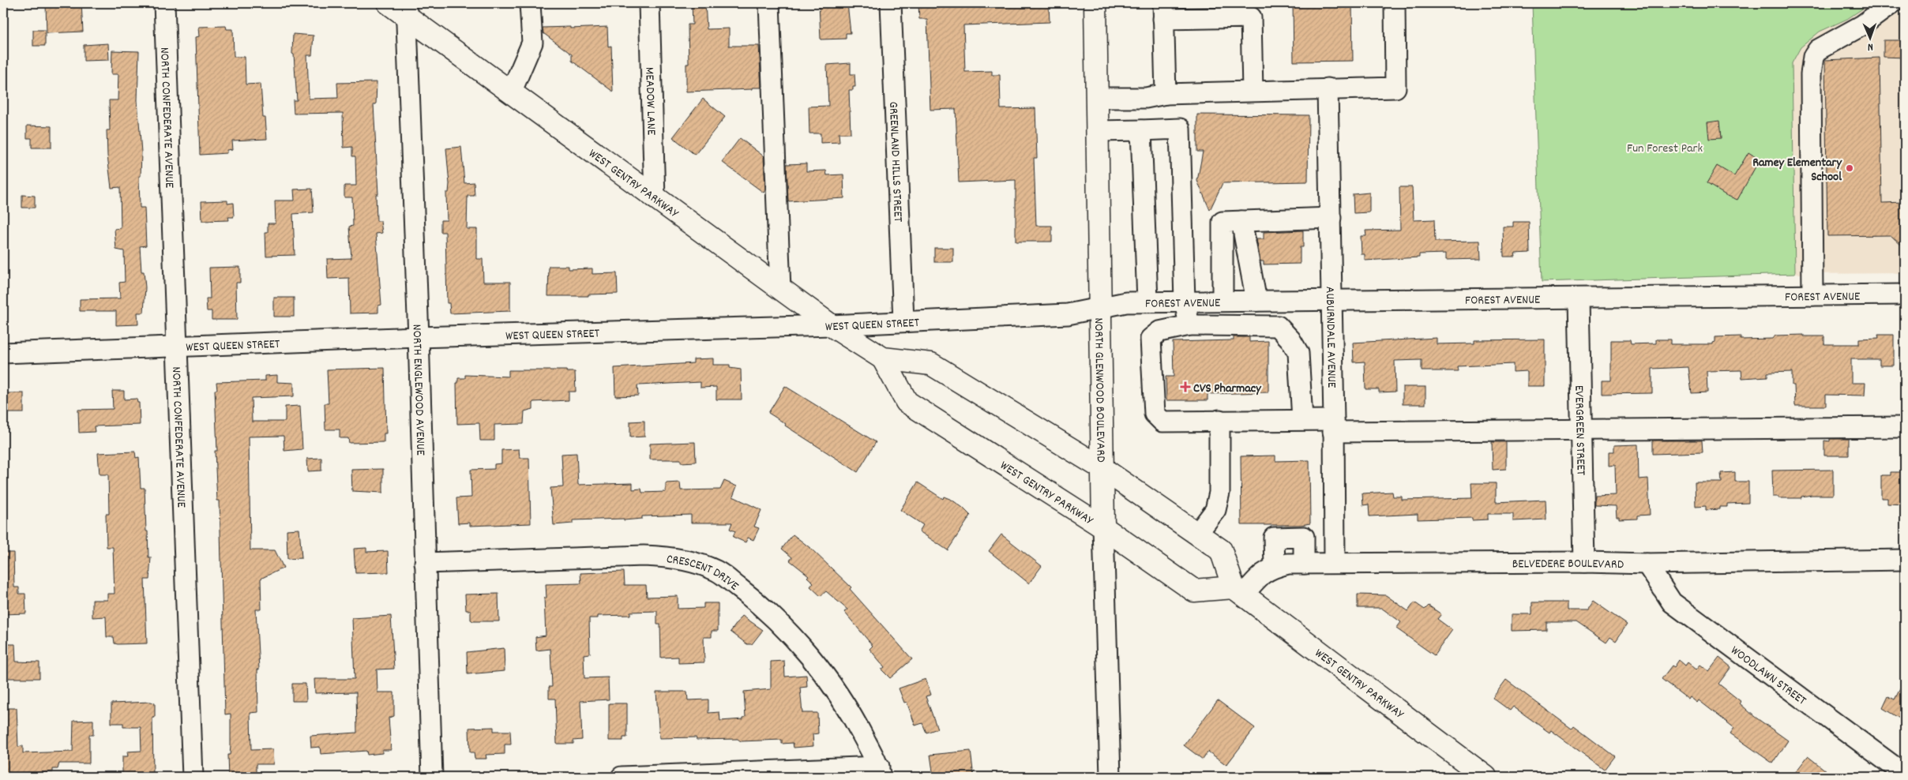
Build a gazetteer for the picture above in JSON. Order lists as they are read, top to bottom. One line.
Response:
{"streets":{"main road":["WEST GENTRY PARKWAY","NORTH GLENWOOD BOULEVARD"],"street":["MEADOW LANE","NORTH CONFEDERATE AVENUE","GREENLAND HILLS STREET","FOREST AVENUE","WEST QUEEN STREET","AUBURNDALE AVENUE","NORTH ENGLEWOOD AVENUE","EVERGREEN STREET","BELVEDERE BOULEVARD","CRESCENT DRIVE","WOODLAWN STREET"]},"crossings":[["MEADOW LANE","WEST GENTRY PARKWAY"],["NORTH CONFEDERATE AVENUE","WEST QUEEN STREET"],["GREENLAND HILLS STREET","WEST QUEEN STREET"],["WEST GENTRY PARKWAY","WEST QUEEN STREET"],["WEST GENTRY PARKWAY","NORTH ENGLEWOOD AVENUE"],["WEST GENTRY PARKWAY","NORTH GLENWOOD BOULEVARD"],["WEST GENTRY PARKWAY","BELVEDERE BOULEVARD"],["FOREST AVENUE","WEST QUEEN STREET"],["FOREST AVENUE","AUBURNDALE AVENUE"],["FOREST AVENUE","NORTH GLENWOOD BOULEVARD"],["FOREST AVENUE","EVERGREEN STREET"],["WEST QUEEN STREET","NORTH ENGLEWOOD AVENUE"],["WEST QUEEN STREET","NORTH GLENWOOD BOULEVARD"],["AUBURNDALE AVENUE","BELVEDERE BOULEVARD"],["NORTH ENGLEWOOD AVENUE","CRESCENT DRIVE"],["EVERGREEN STREET","BELVEDERE BOULEVARD"],["BELVEDERE BOULEVARD","WOODLAWN STREET"]],"parks":["Fun Forest Park"],"places":{"other":["Ramey Elementary School"],"health":["CVS Pharmacy"]},"north":"bottom"}
